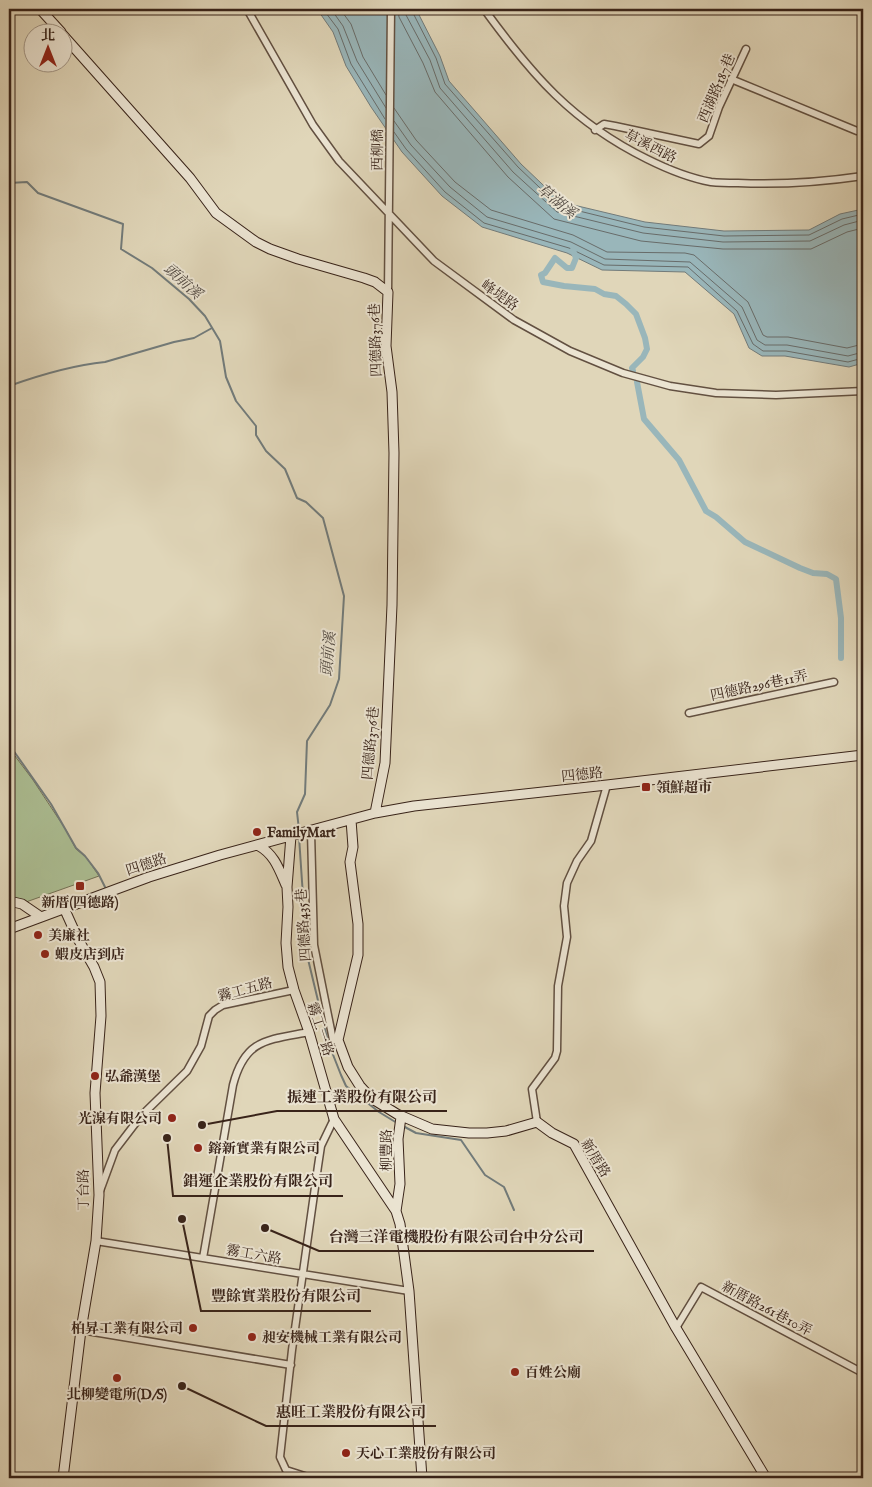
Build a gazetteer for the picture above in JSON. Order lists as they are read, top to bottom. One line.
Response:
{"streets":{"street":["西湖路187巷","草溪西路","西柳橋","峰堤路","四德路376巷","四德路296巷11弄","四德路","四德路435巷","霧工五路","霧工一路","柳豐路","新厝路","丁台路","霧工六路","新厝路261巷10弄"]},"crossings":[["西湖路187巷","草溪西路"],["西柳橋","峰堤路"],["西柳橋","四德路376巷"],["四德路376巷","四德路"],["四德路","四德路435巷"],["四德路","霧工一路"],["四德路","丁台路"],["四德路435巷","柳豐路"],["霧工五路","霧工一路"],["霧工五路","丁台路"],["霧工一路","柳豐路"],["柳豐路","霧工六路"],["新厝路","新厝路261巷10弄"],["丁台路","霧工六路"]],"water":["草湖溪","頭前溪"],"places":{"transit":["領鮮超市","新厝(四德路)"],"other":["FamilyMart","美廉社","蝦皮店到店","弘爺漢堡","光湶有限公司","振連工業股份有限公司","錩運企業股份有限公司","鎔新實業有限公司","豐餘實業股份有限公司","台灣三洋電機股份有限公司台中分公司","柏昇工業有限公司","昶安機械工業有限公司","百姓公廟","北柳變電所(D/S)","惠旺工業股份有限公司","天心工業股份有限公司"]},"north":"top"}
